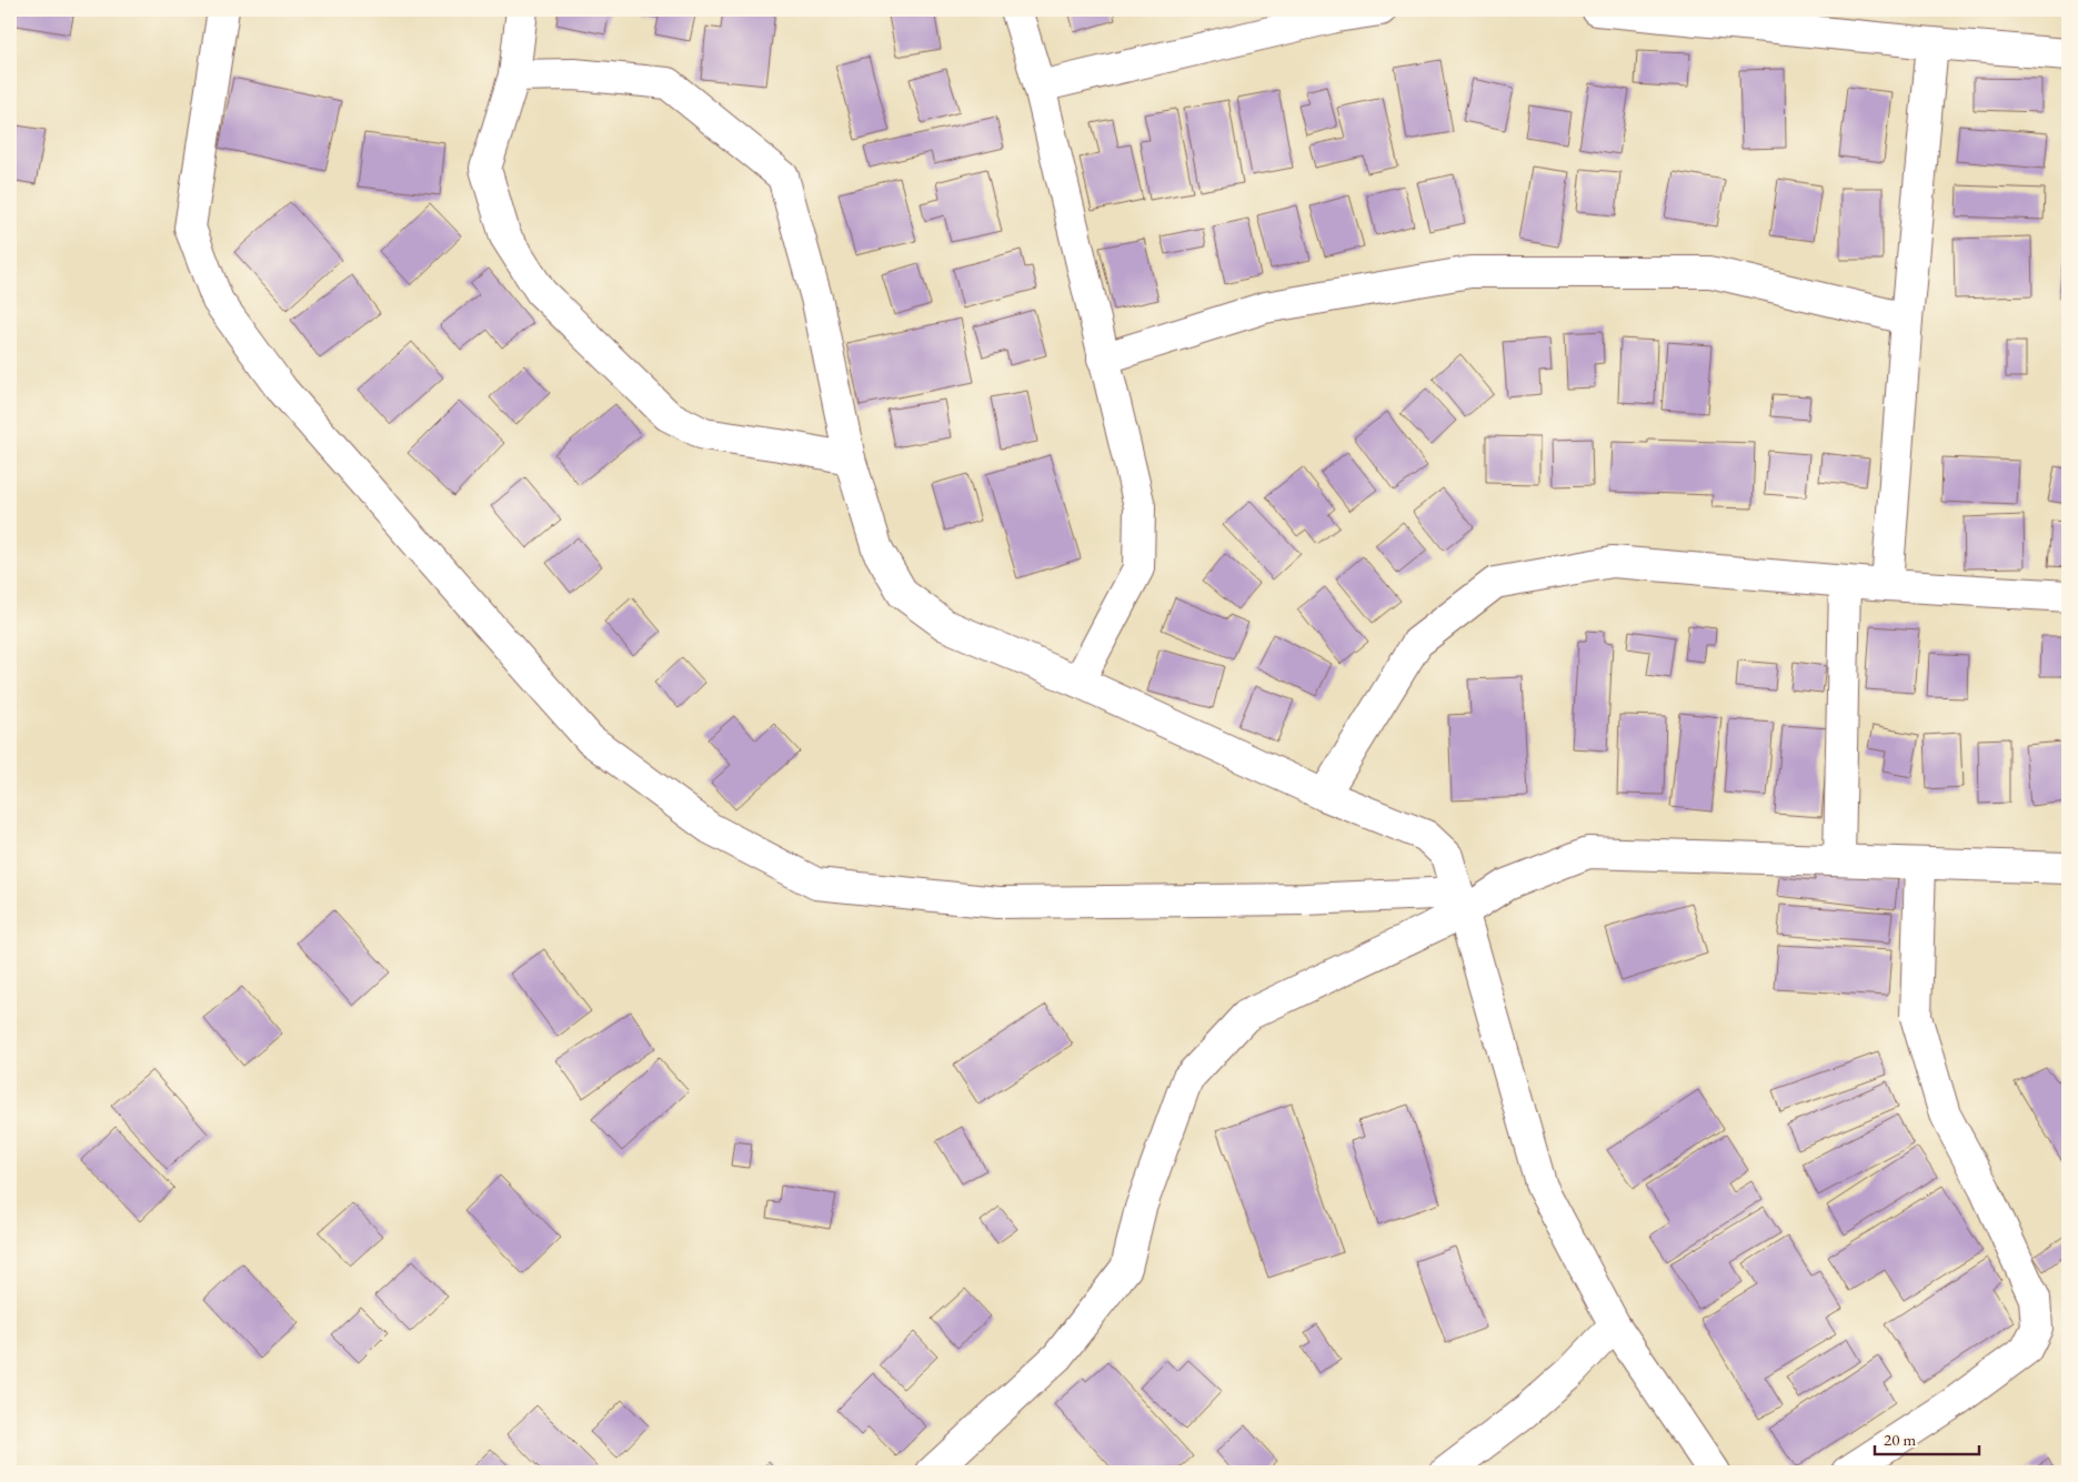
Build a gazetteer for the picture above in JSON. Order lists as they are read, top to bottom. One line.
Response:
{"scale_bar":"20 m"}
